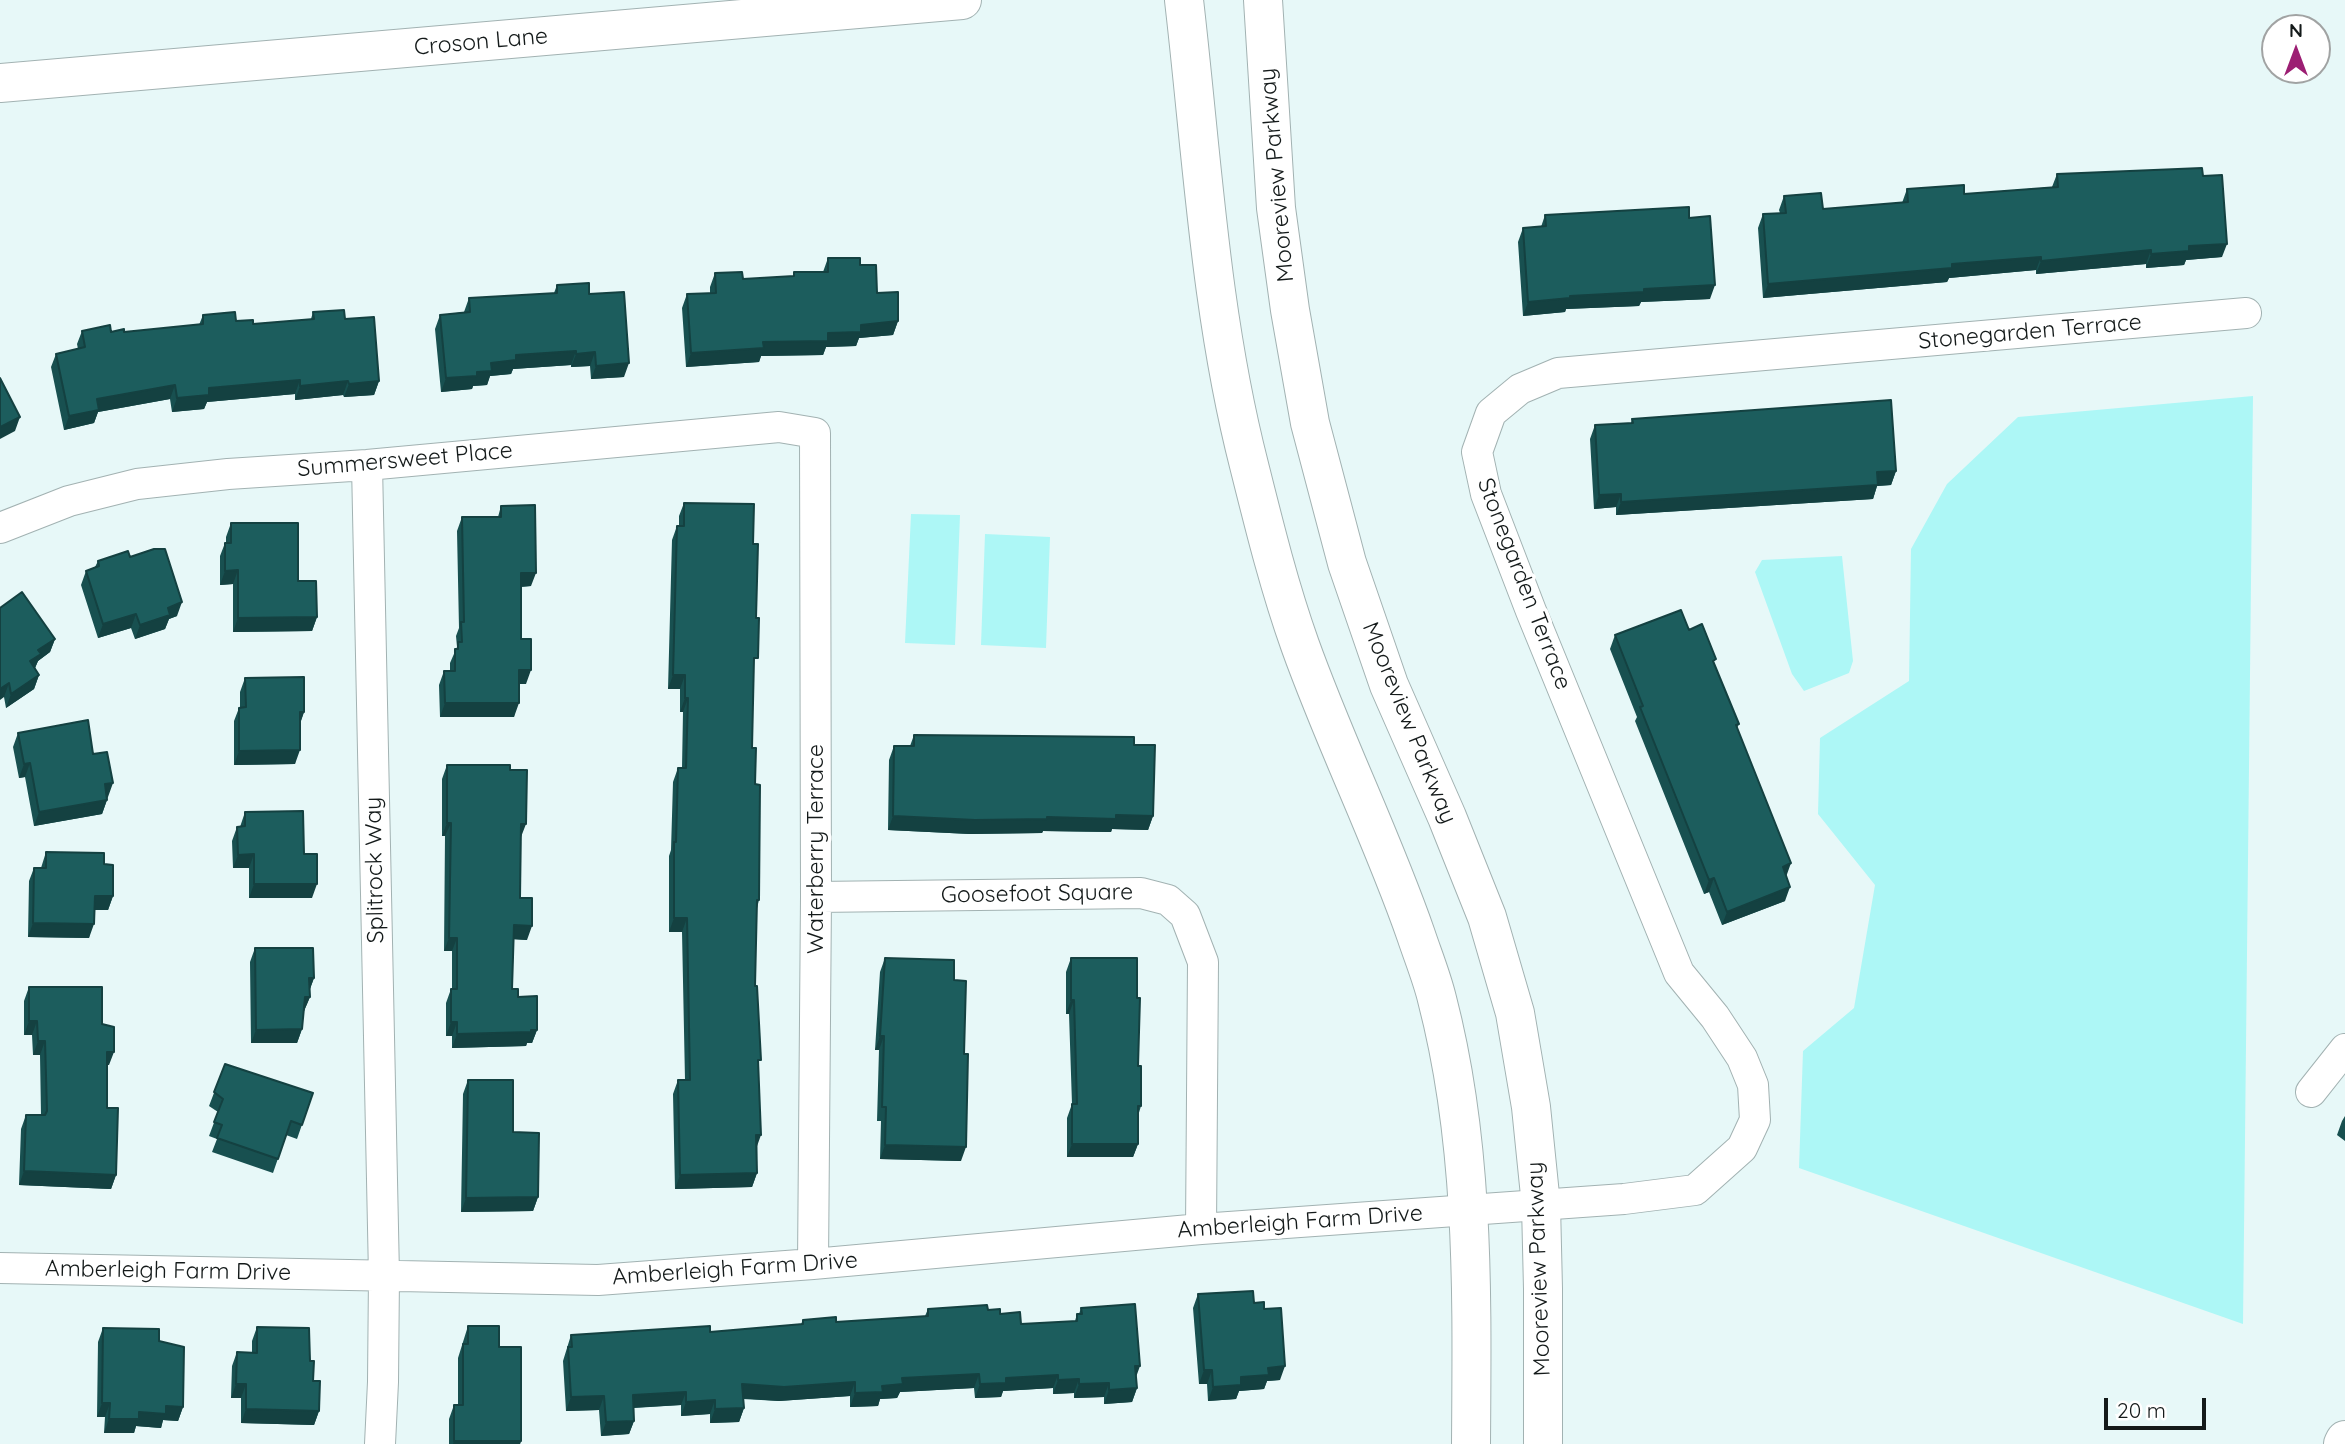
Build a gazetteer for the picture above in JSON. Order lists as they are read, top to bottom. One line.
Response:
{"streets":{"main road":["Croson Lane","Mooreview Parkway"],"street":["Stonegarden Terrace","Summersweet Place","Waterberry Terrace","Splitrock Way","Goosefoot Square","Amberleigh Farm Drive"]},"crossings":[["Mooreview Parkway","Stonegarden Terrace"],["Stonegarden Terrace","Amberleigh Farm Drive"],["Summersweet Place","Waterberry Terrace"],["Summersweet Place","Splitrock Way"],["Waterberry Terrace","Goosefoot Square"],["Waterberry Terrace","Amberleigh Farm Drive"],["Splitrock Way","Amberleigh Farm Drive"],["Goosefoot Square","Amberleigh Farm Drive"]],"scale_bar":"20 m","north":"top"}
